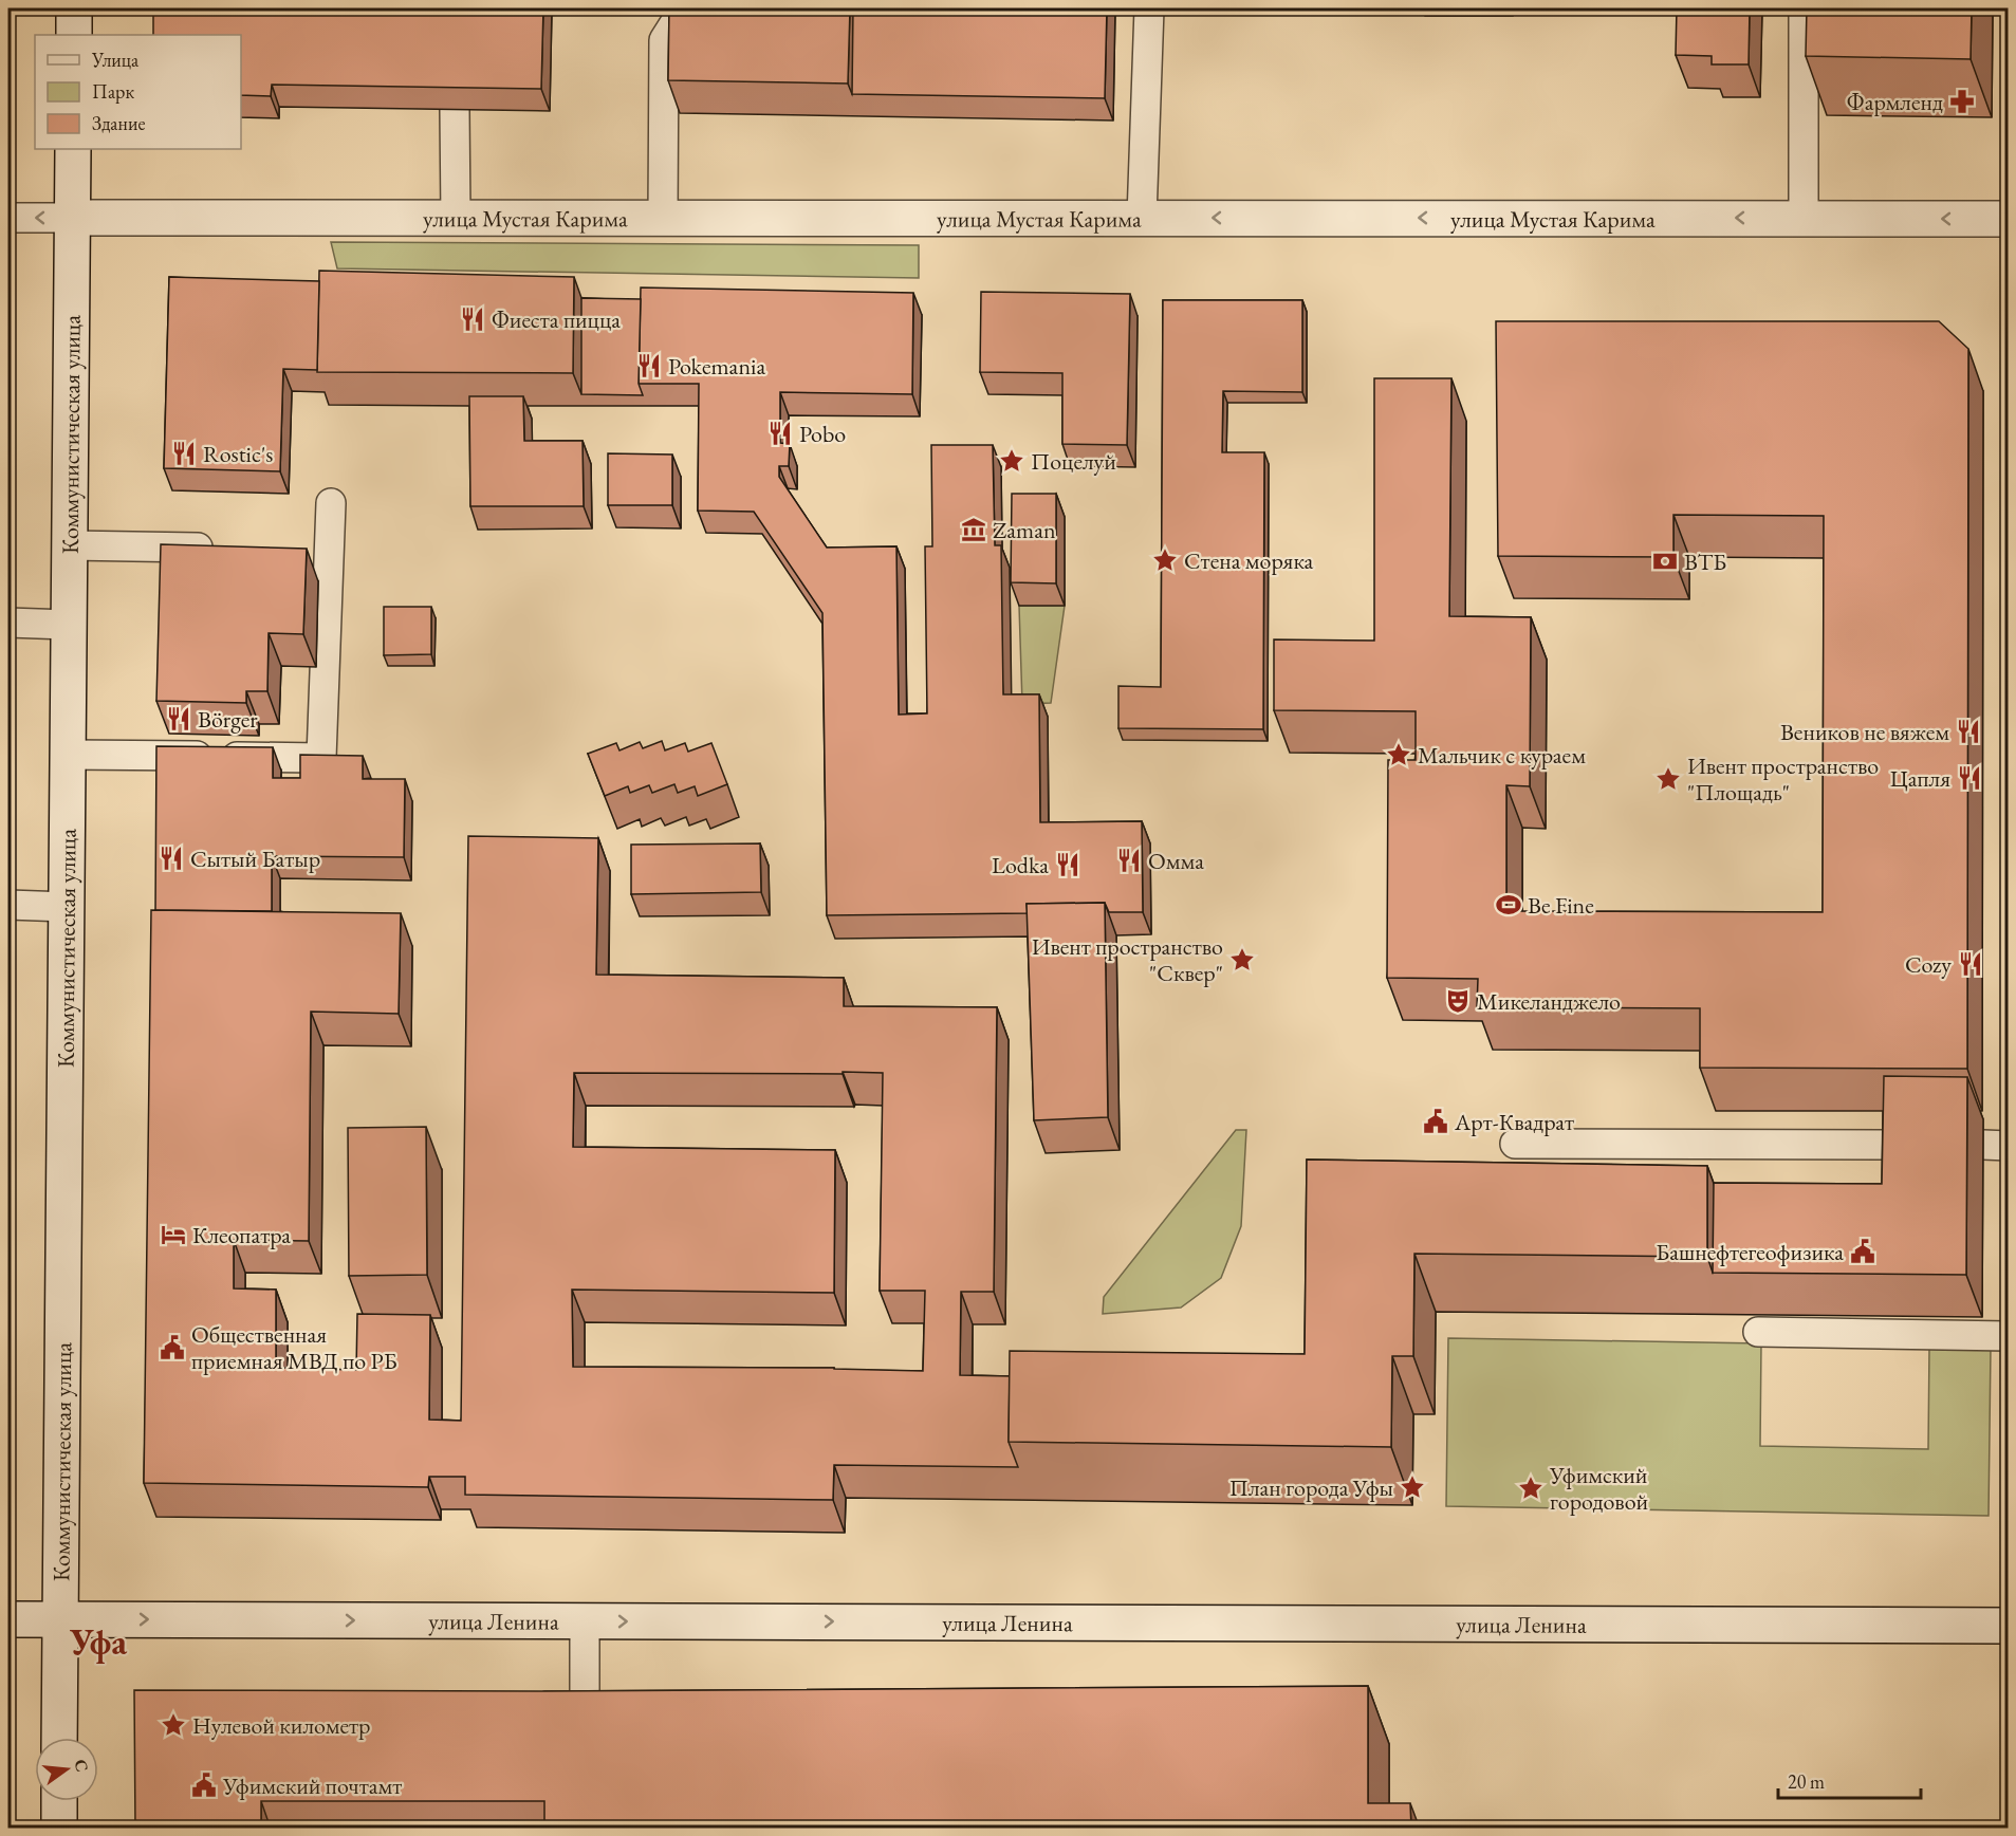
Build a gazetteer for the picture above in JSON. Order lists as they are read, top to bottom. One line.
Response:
{"streets":{"main road":["улица Мустая Карима","Коммунистическая улица","улица Ленина"]},"crossings":[["улица Мустая Карима","Коммунистическая улица"],["Коммунистическая улица","улица Ленина"]],"one_way":["улица Мустая Карима","улица Ленина"],"districts":["Уфа"],"places":{"pharmacy":["Фармленд"],"restaurant":["Фиеста пицца","Pokemania","Pobo","Rostic's","Börger","Веников не вяжем","Цапля","Сытый Батыр","Омма","Lodka","Cozy"],"place":["Поцелуй","Стена моряка","Мальчик с кураем","Ивент пространство \"Площадь\"","Ивент пространство \"Сквер\"","План города Уфы","Уфимский городовой","Нулевой километр"],"museum":["Zaman"],"bank":["ВТБ"],"sports":["Be Fine"],"theatre":["Микеланджело"],"public building":["Арт-Квадрат","Башнефтегеофизика","Общественная приемная МВД по РБ","Уфимский почтамт"],"hotel":["Клеопатра"]},"legend":["Улица","Парк","Здание"],"scale_bar":"20 m","north":"right"}
